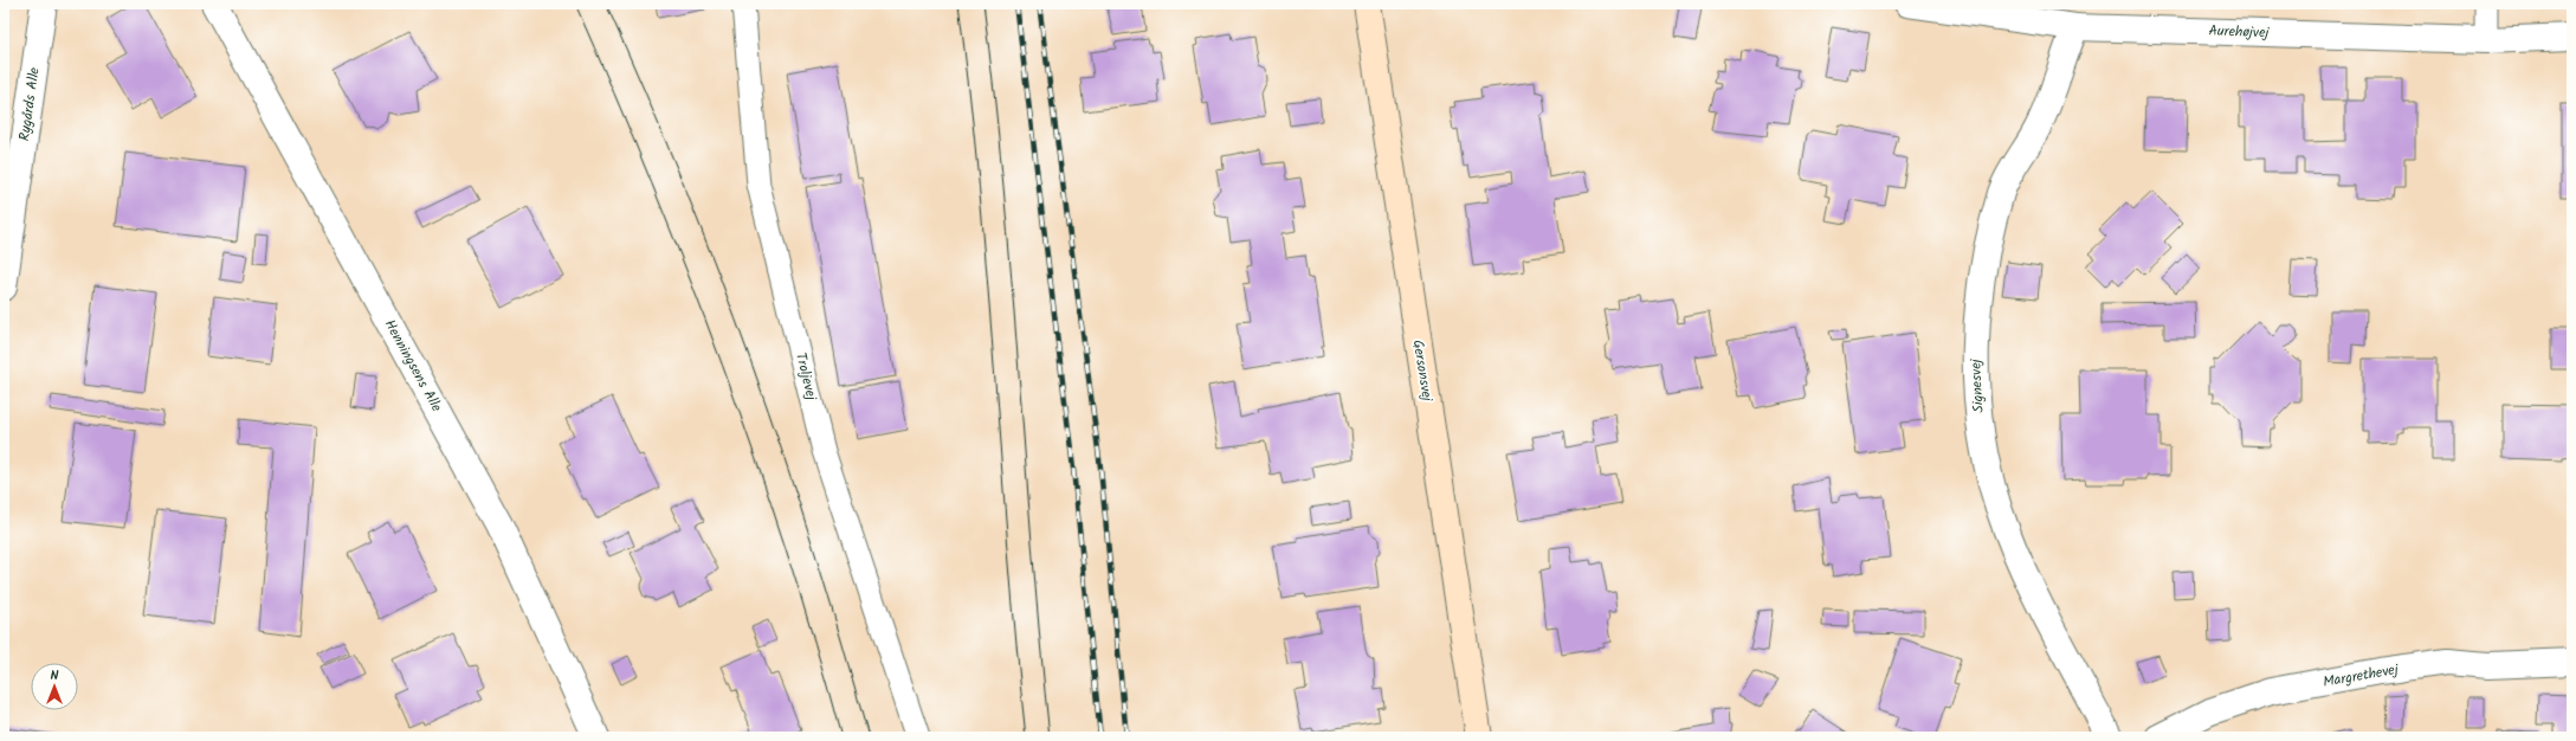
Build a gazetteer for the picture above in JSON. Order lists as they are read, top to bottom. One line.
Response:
{"streets":{"street":["Aurehøjvej","Rygårds Alle","Henningsens Alle","Gersonsvej","Signesvej","Margrethevej"],"lane":["Troljevej"]},"crossings":[["Aurehøjvej","Signesvej"]],"north":"top"}
